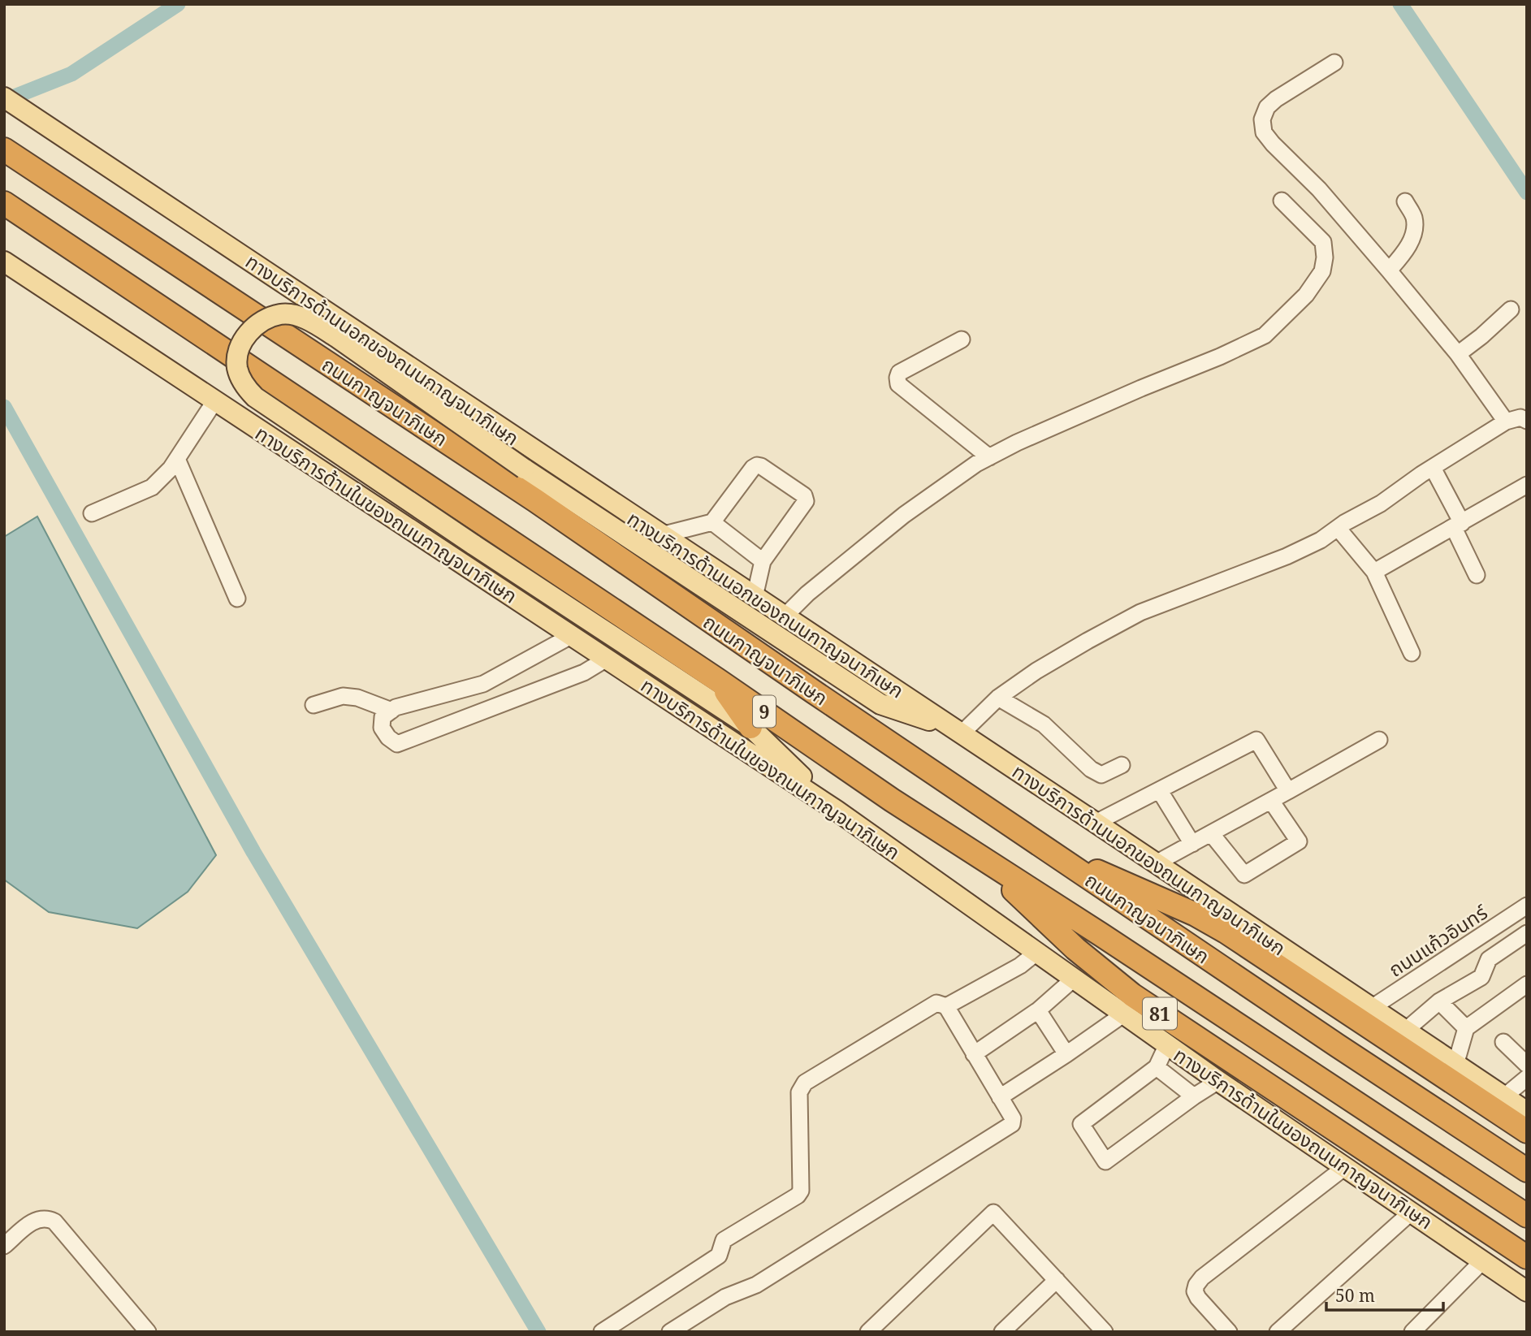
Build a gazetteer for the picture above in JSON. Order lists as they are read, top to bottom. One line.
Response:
{"streets":{"highway":["ถนนกาญจนาภิเษก","9","81"],"main road":["ทางบริการด้านนอกของถนนกาญจนาภิเษก","ทางบริการด้านในของถนนกาญจนาภิเษก"],"street":["ถนนแก้วอินทร์"]},"crossings":[["ทางบริการด้านนอกของถนนกาญจนาภิเษก","ถนนแก้วอินทร์"],["ถนนกาญจนาภิเษก","81"]],"scale_bar":"50 m"}
